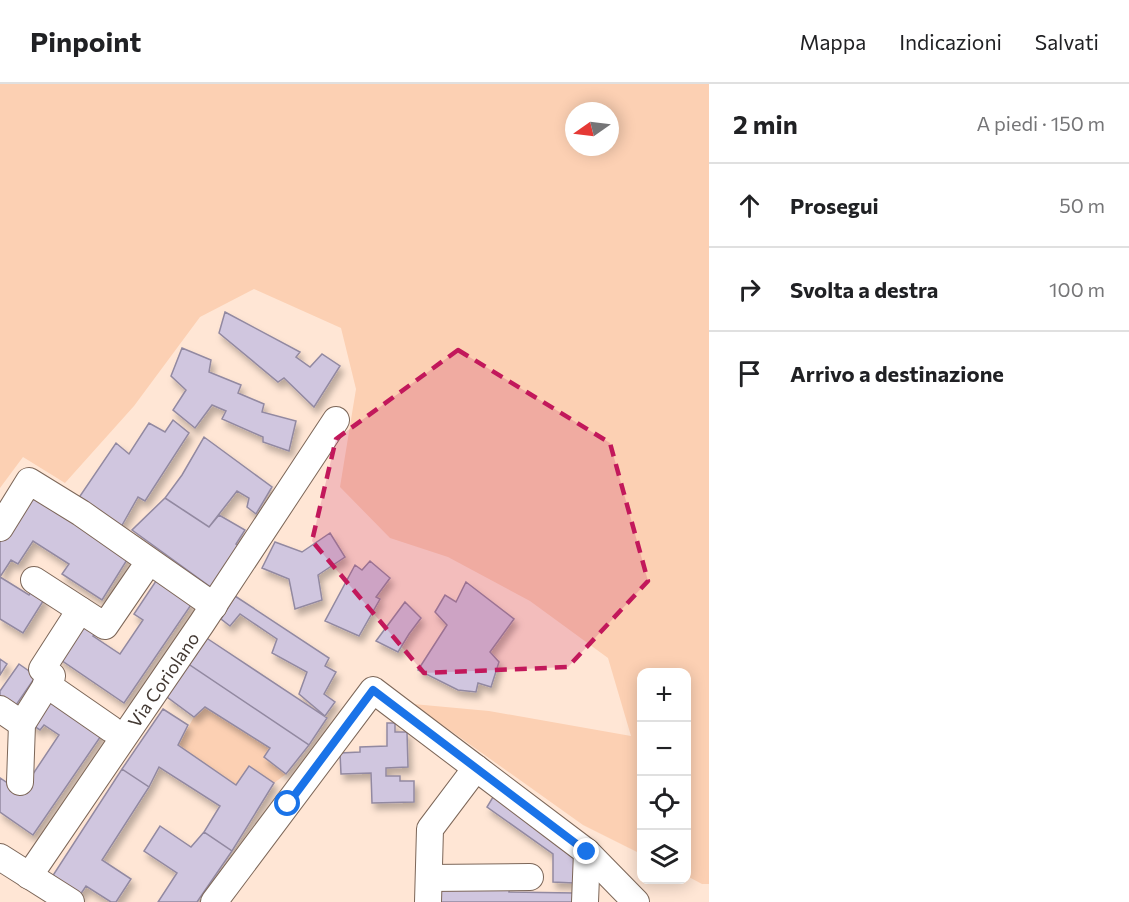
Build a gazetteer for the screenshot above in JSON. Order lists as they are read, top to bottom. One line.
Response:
{"streets":{"street":["Via Coriolano"]},"north":"left","page":{"header":"Pinpoint","nav":["Mappa","Indicazioni","Salvati"],"heading":["2 min","A piedi · 150 m"],"list":[["Prosegui","50 m"],["Svolta a destra","100 m"],"Arrivo a destinazione"],"map_buttons":["+","−"]}}
